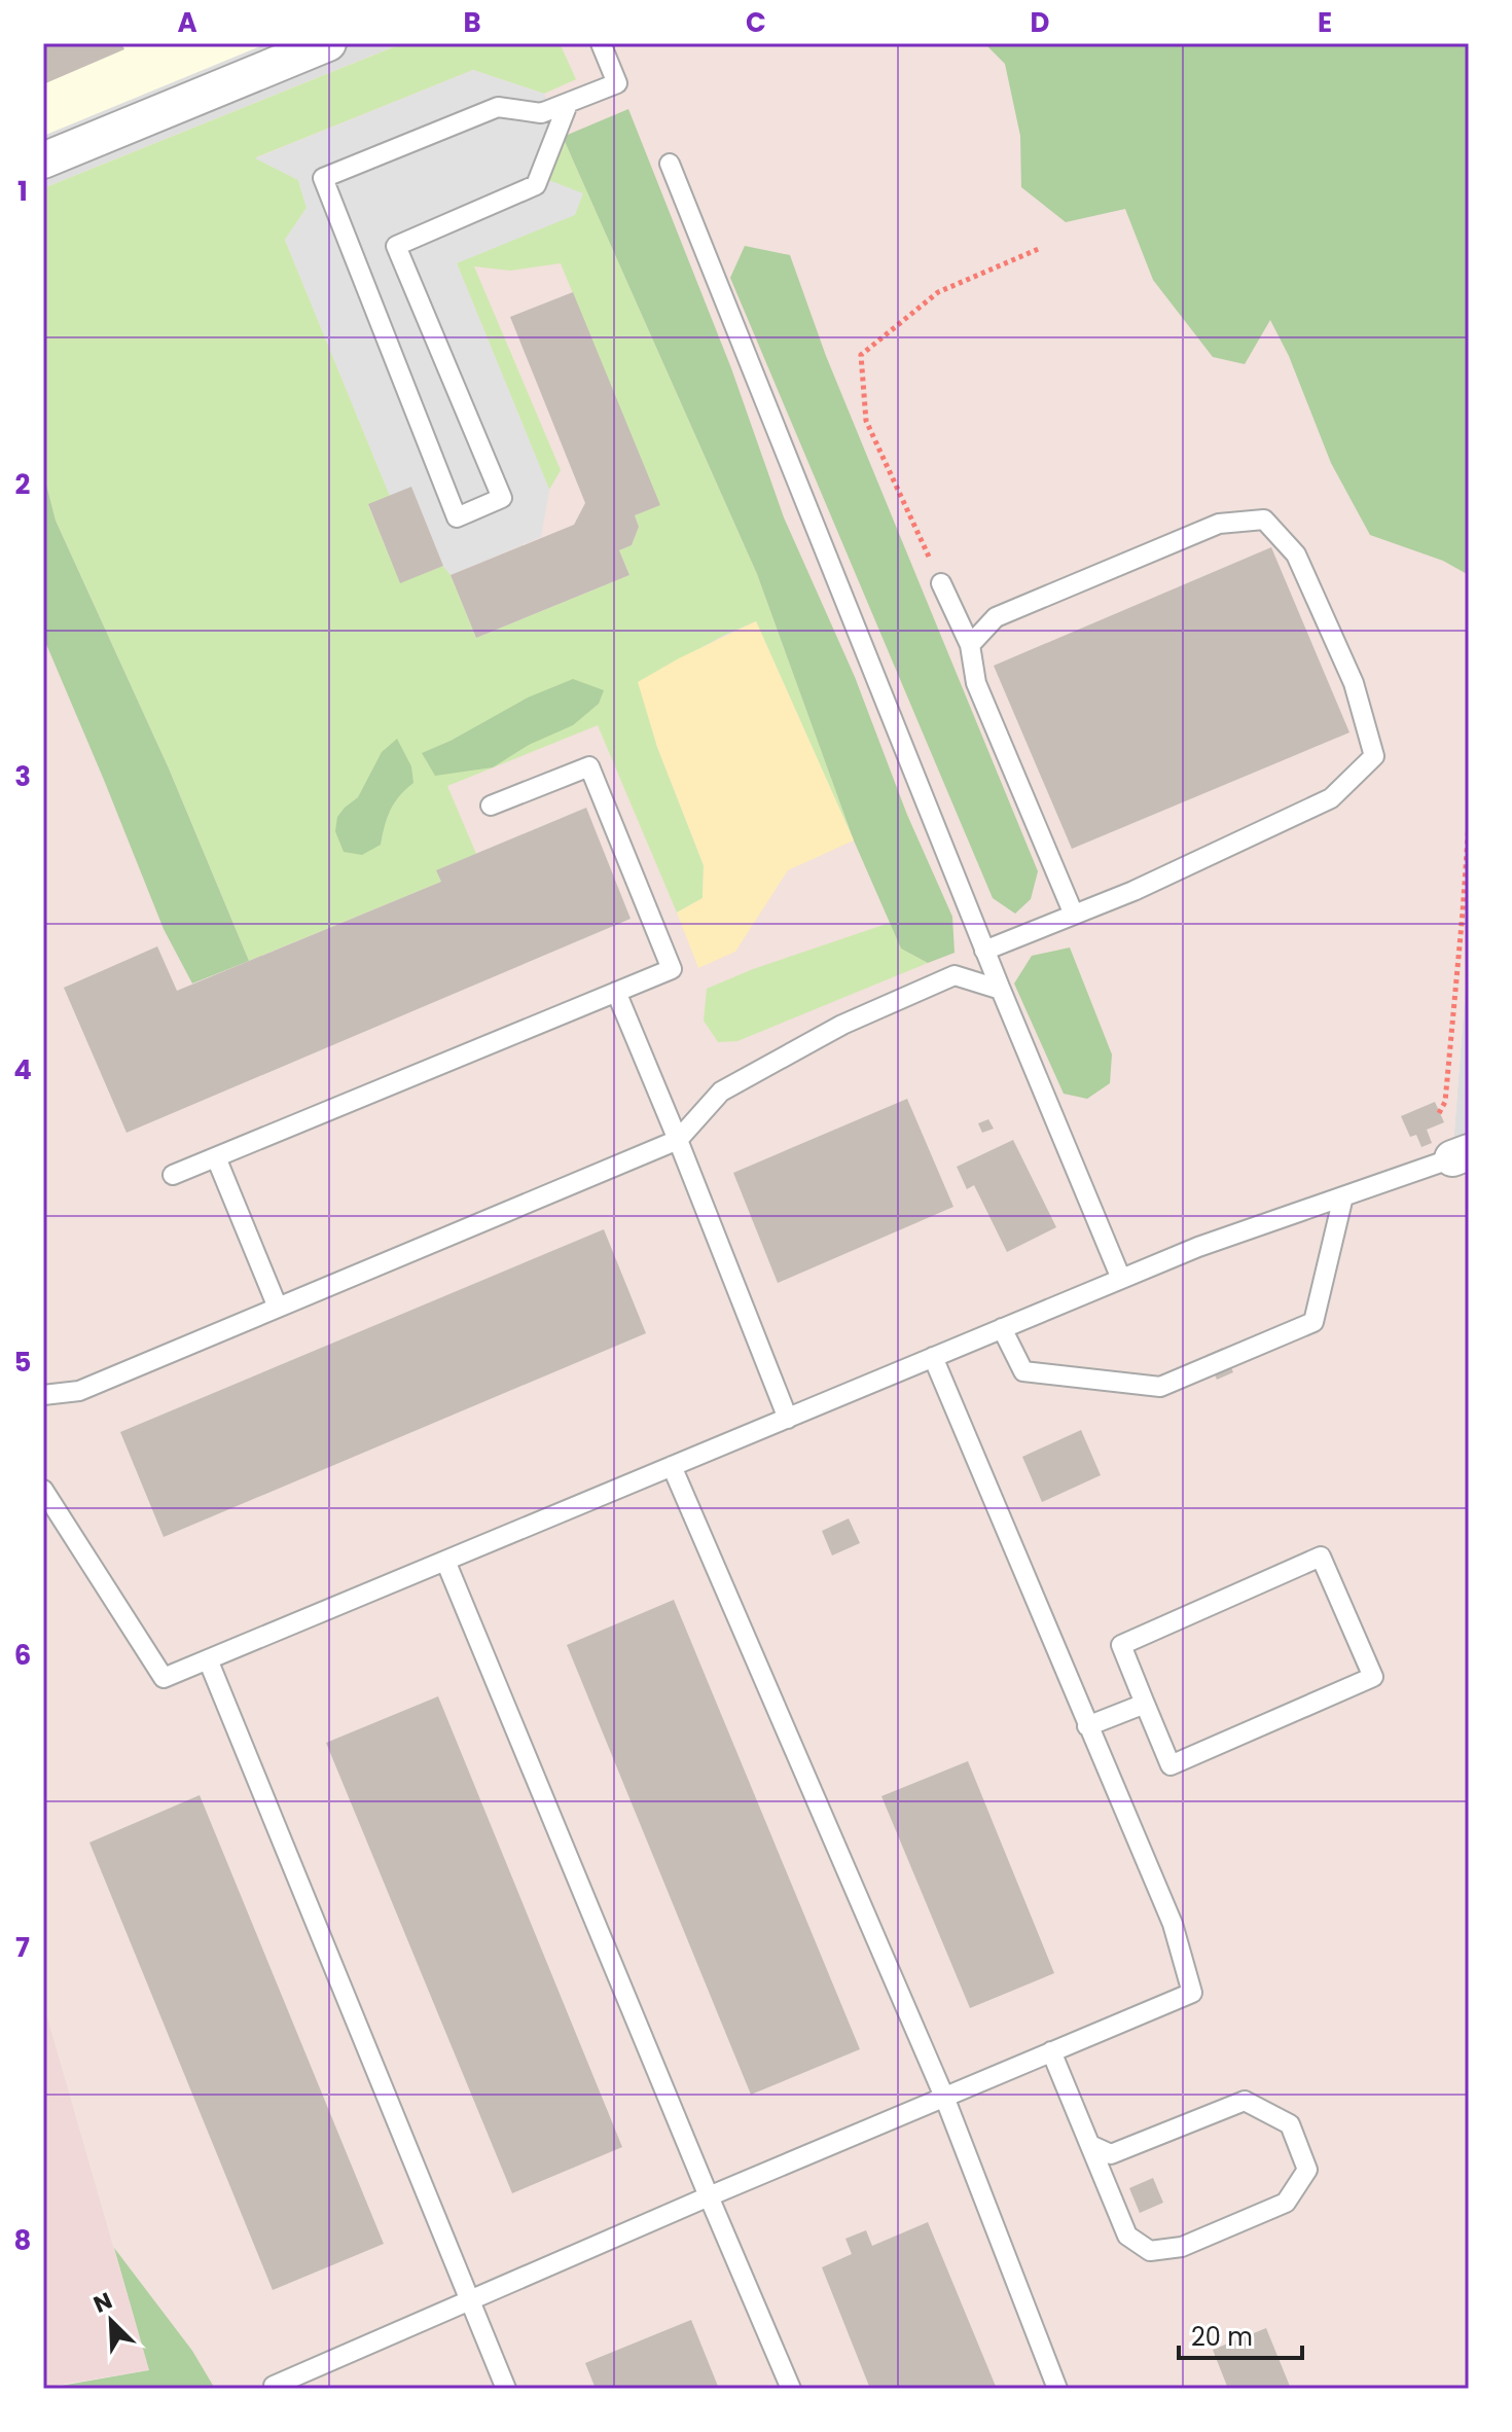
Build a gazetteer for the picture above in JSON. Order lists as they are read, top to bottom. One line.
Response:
{"scale_bar":"20 m","north":"top left","grid":{"columns":["A","B","C","D","E"],"rows":["1","2","3","4","5","6","7","8"]}}
